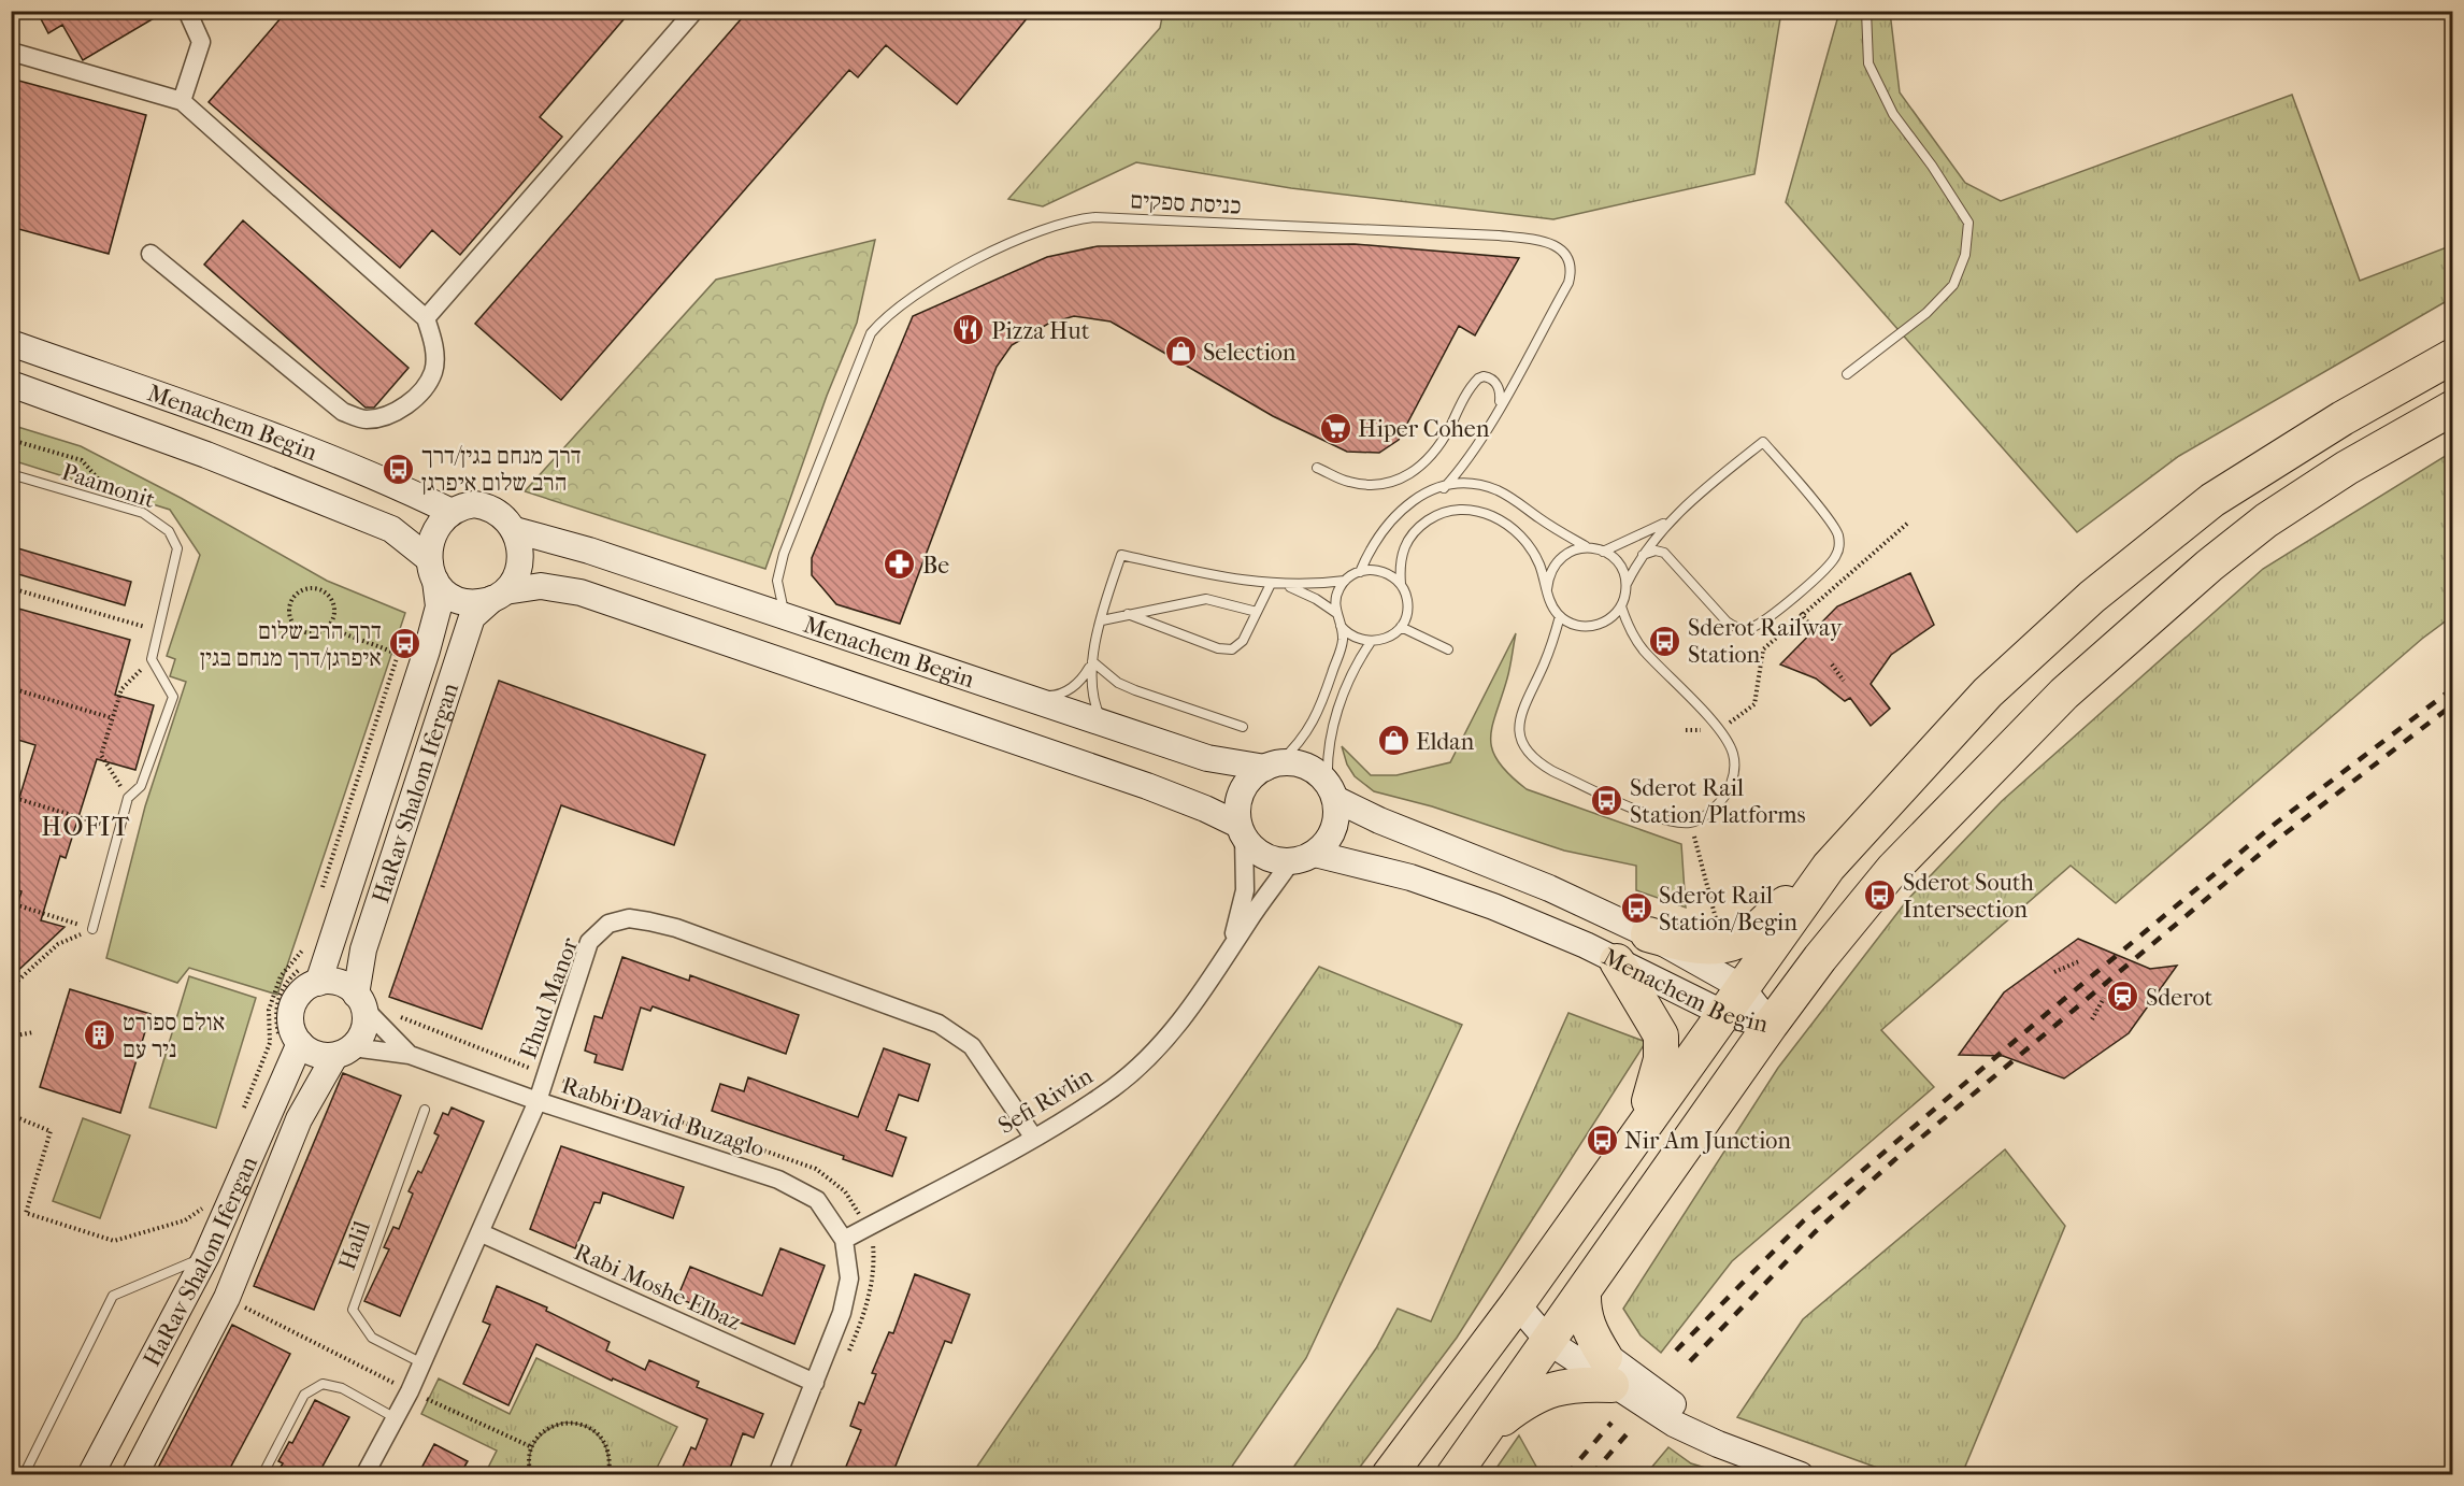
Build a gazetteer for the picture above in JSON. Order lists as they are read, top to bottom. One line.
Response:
{"streets":{"main road":["Menachem Begin","HaRav Shalom Ifergan"],"street":["Ehud Manor","Sefi Rivlin","Rabbi David Buzaglo","Rabi Moshe Elbaz"],"lane":["כניסת ספקים","Paamonit","Halil"]},"crossings":[["כניסת ספקים","Menachem Begin"],["Menachem Begin","HaRav Shalom Ifergan"],["Menachem Begin","Sefi Rivlin"],["HaRav Shalom Ifergan","Rabbi David Buzaglo"],["Ehud Manor","Sefi Rivlin"],["Ehud Manor","Rabbi David Buzaglo"],["Ehud Manor","Halil"],["Ehud Manor","Rabi Moshe Elbaz"],["Sefi Rivlin","Rabbi David Buzaglo"]],"districts":["HOFIT"],"places":{"restaurant":["Pizza Hut"],"shop":["Selection","Eldan"],"supermarket":["Hiper Cohen"],"bus stop":["דרך מנחם בגין/דרך הרב שלום איפרגן","Sderot Railway Station","דרך הרב שלום איפרגן/דרך מנחם בגין","Sderot Rail Station/Platforms","Sderot South Intersection","Sderot Rail Station/Begin","Nir Am Junction"],"pharmacy":["Be"],"station":["Sderot"],"building":["אולם ספורט ניר עם"]}}
